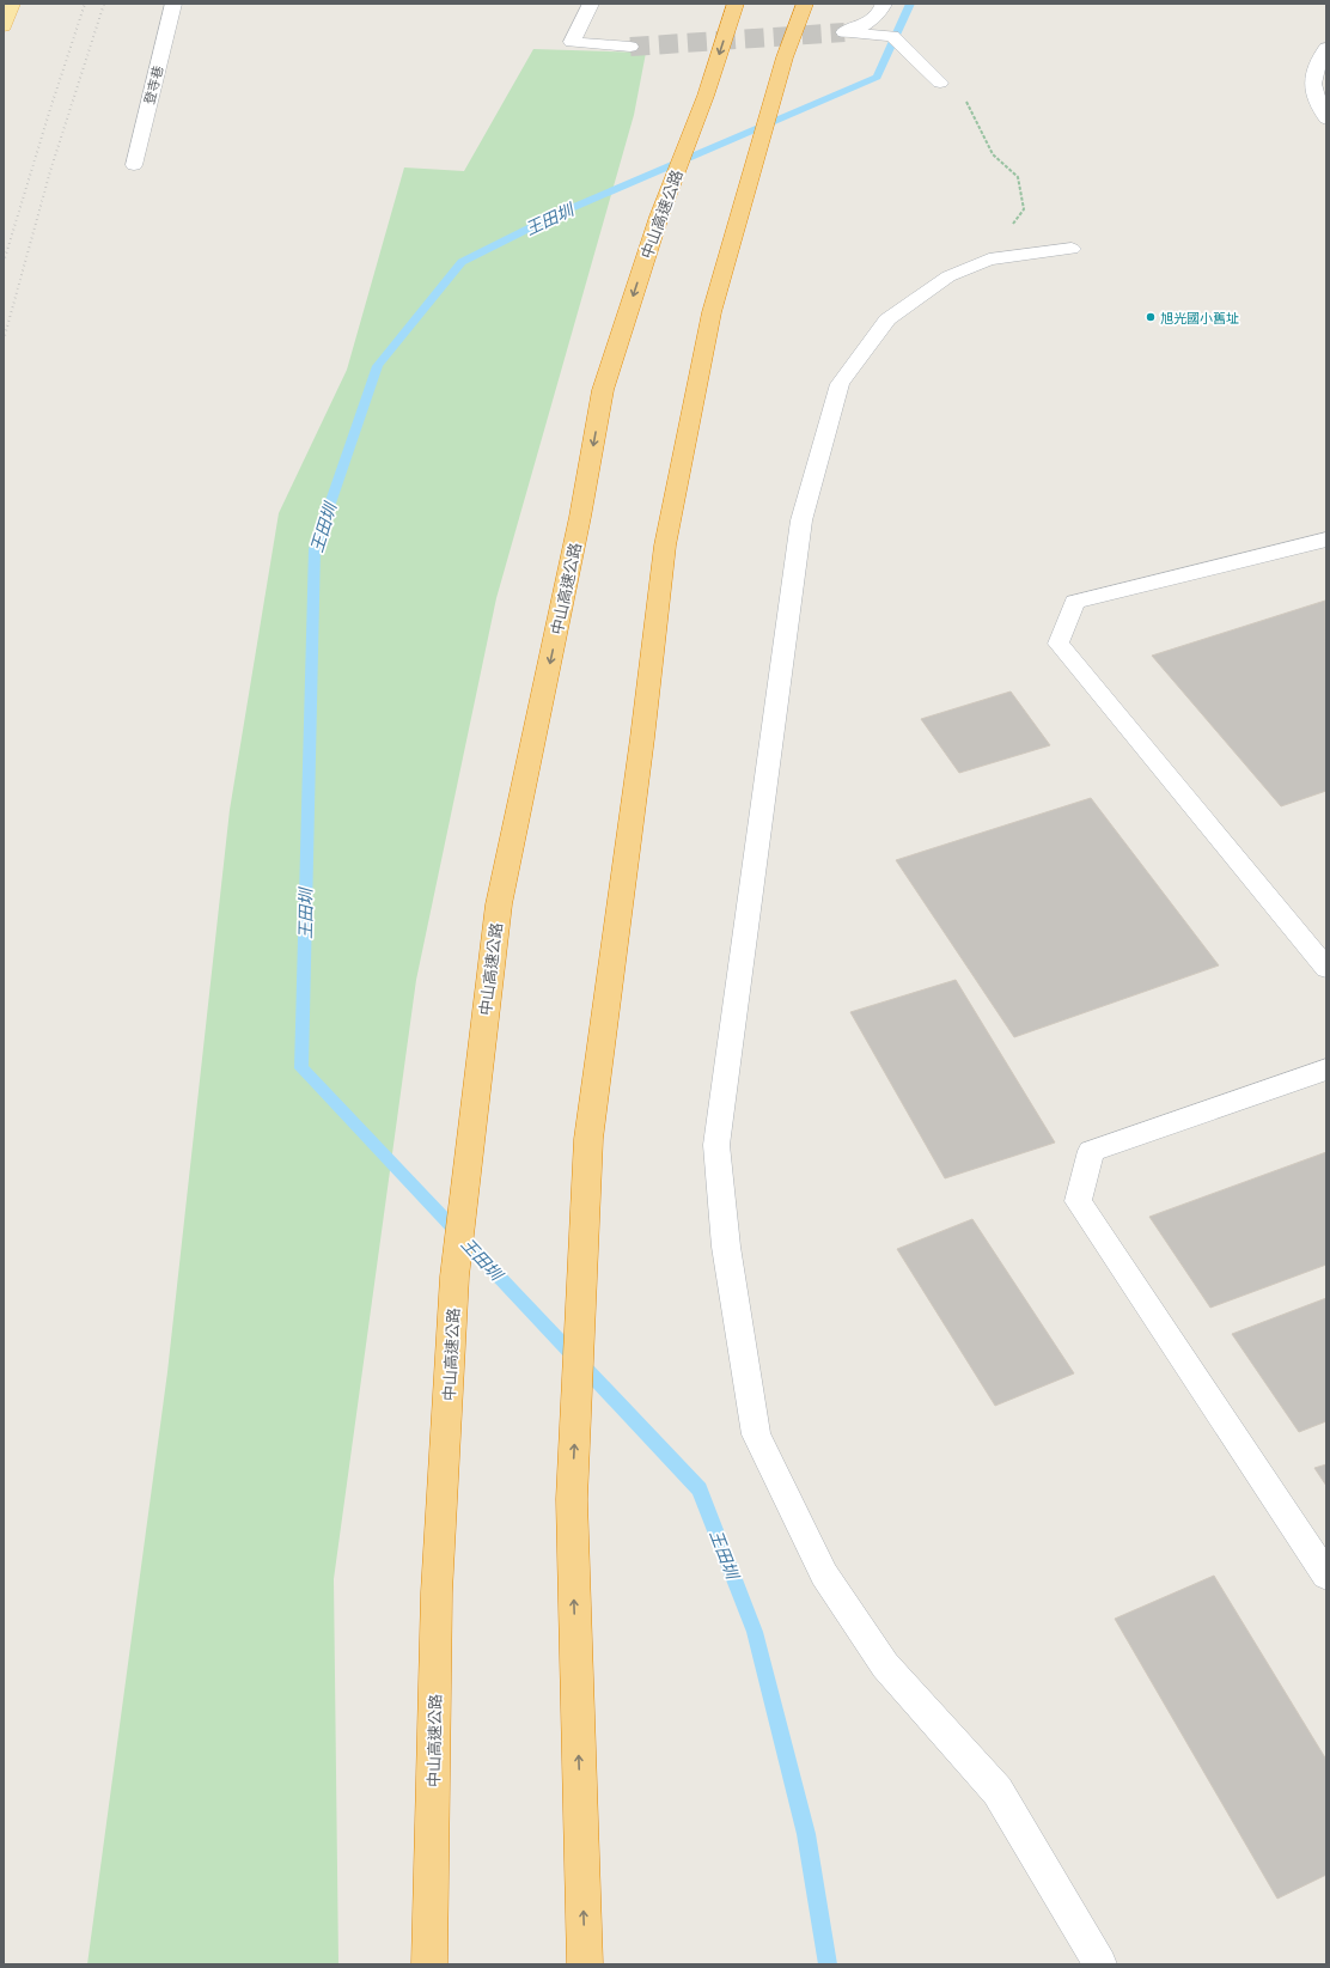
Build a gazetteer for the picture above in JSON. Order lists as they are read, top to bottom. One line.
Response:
{"streets":{"highway":["中山高速公路"],"lane":["登寺巷"]},"water":["王田圳"],"places":["旭光國小舊址"]}
